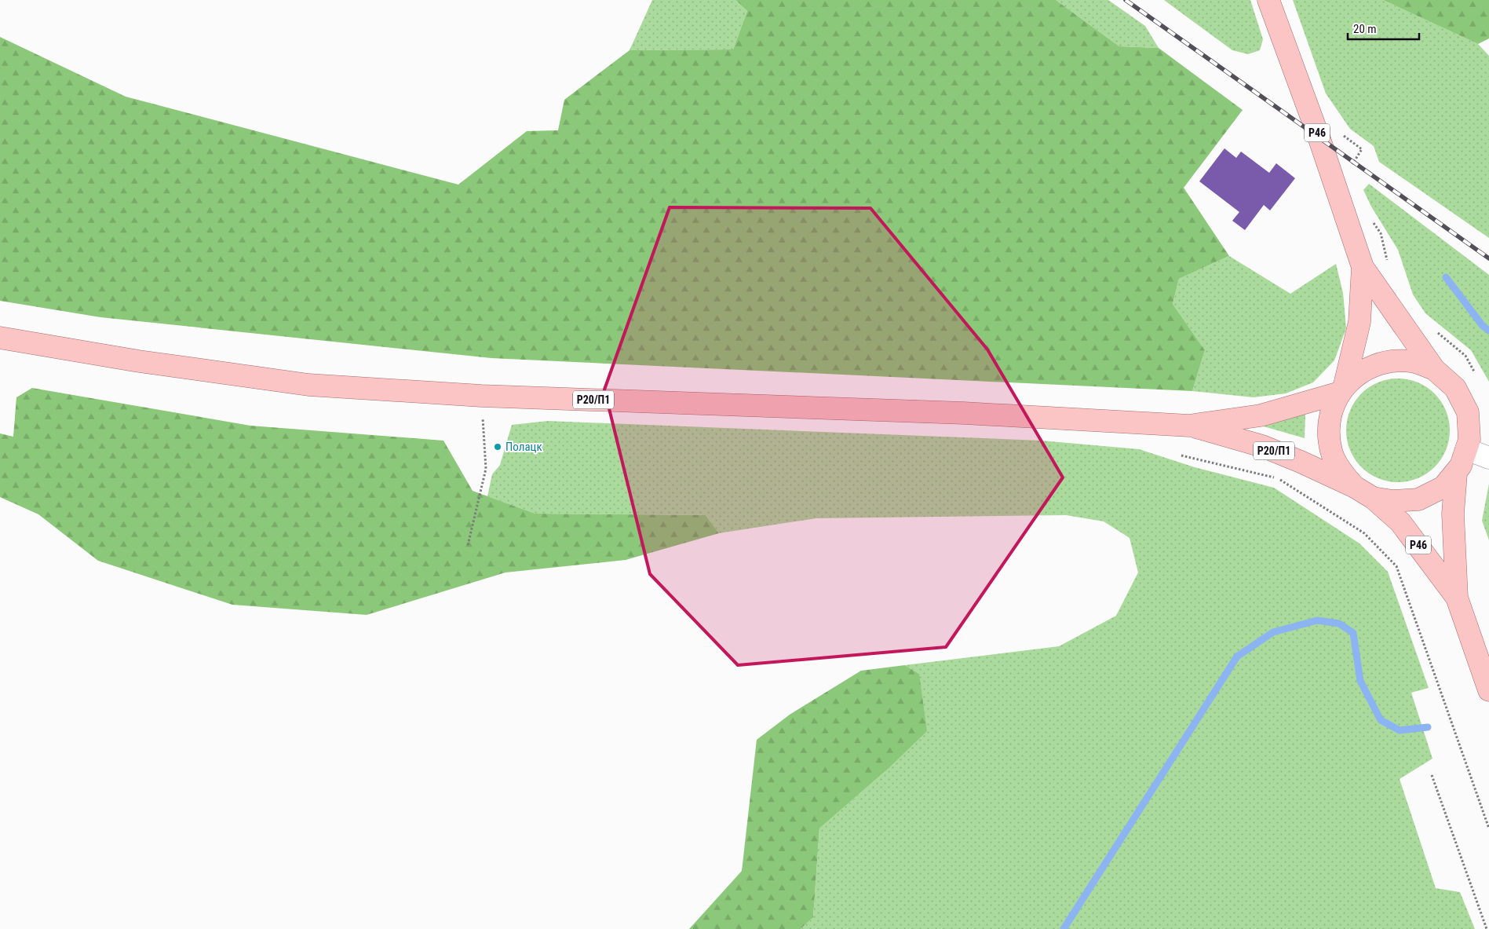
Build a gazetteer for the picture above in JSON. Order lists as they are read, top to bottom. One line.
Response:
{"streets":{"main road":["Р46","Р20/П1"]},"crossings":[["Р46","Р20/П1"]],"places":["Полацк"],"scale_bar":"20 m"}
